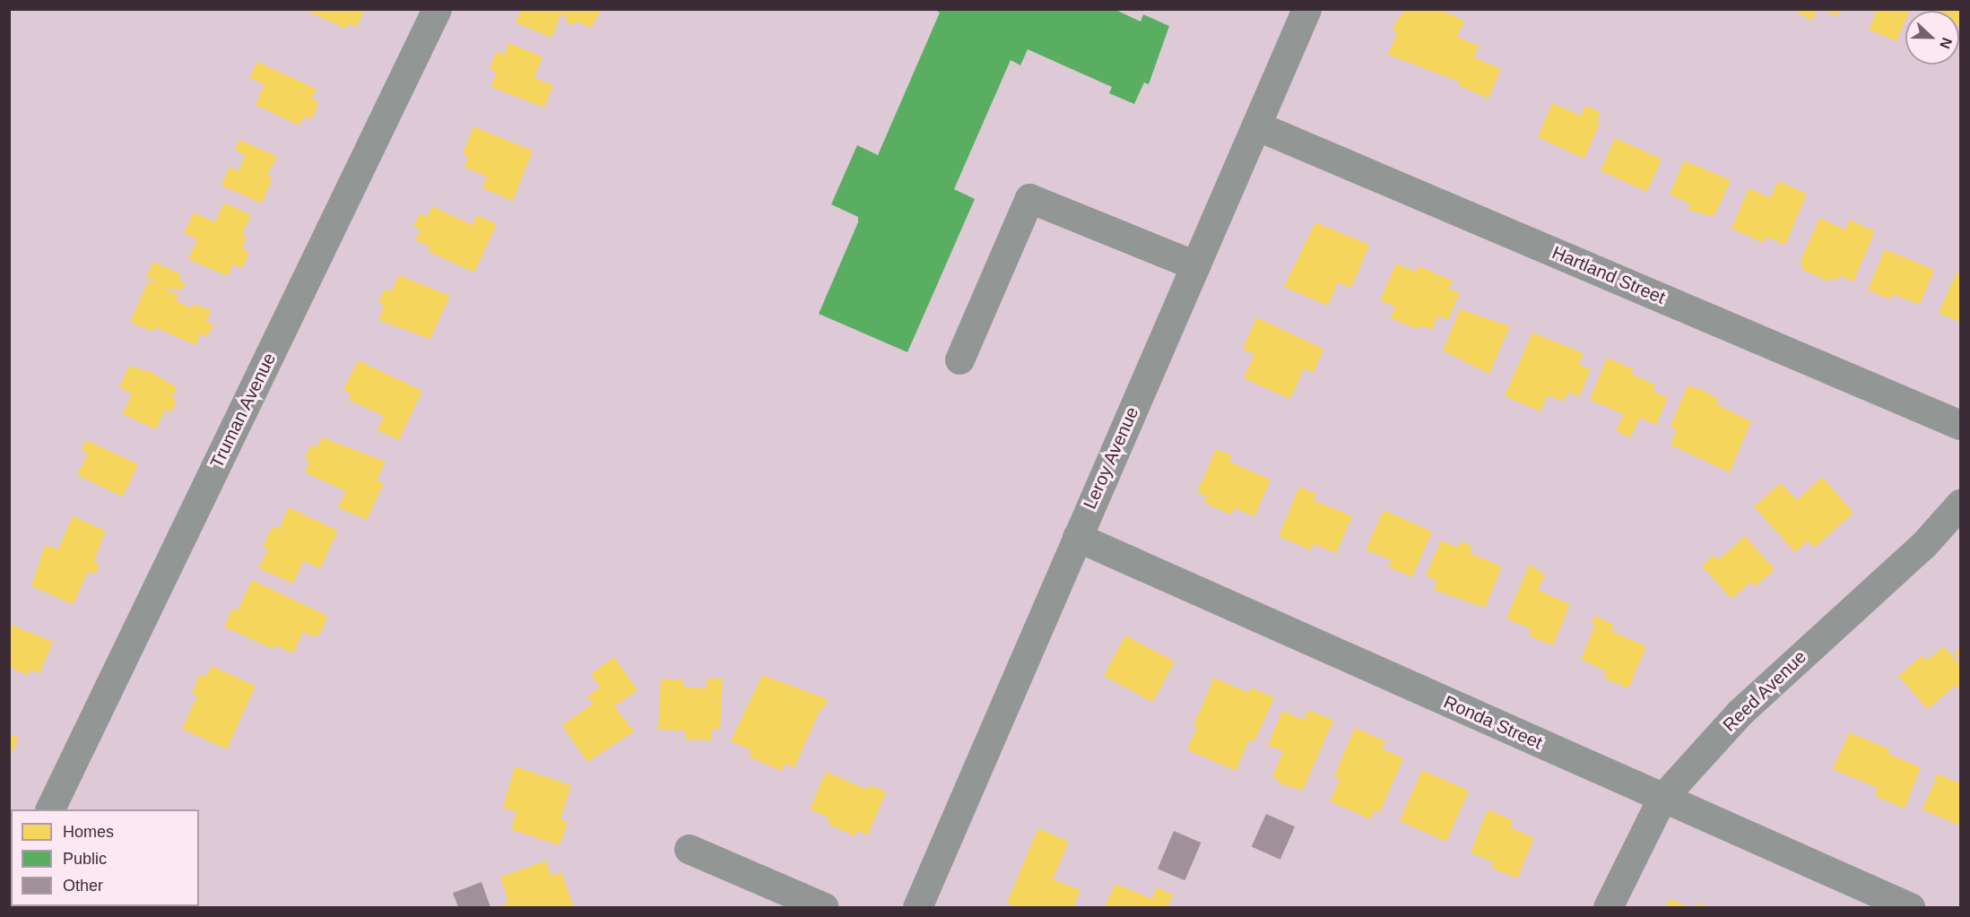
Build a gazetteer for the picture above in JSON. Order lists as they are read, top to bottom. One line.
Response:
{"streets":{"street":["Hartland Street","Truman Avenue","Leroy Avenue","Reed Avenue","Ronda Street"]},"crossings":[["Hartland Street","Leroy Avenue"],["Leroy Avenue","Ronda Street"],["Reed Avenue","Ronda Street"]],"legend":["Homes","Public","Other"],"north":"right"}
